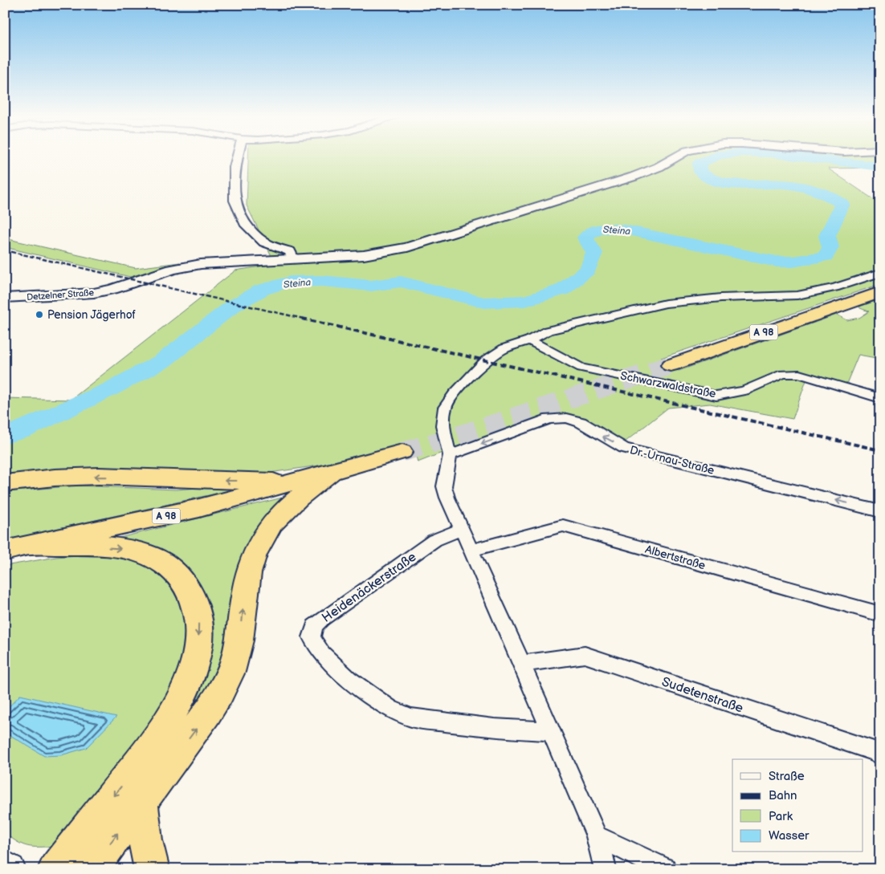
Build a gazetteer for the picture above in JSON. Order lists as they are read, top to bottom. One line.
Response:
{"streets":{"highway":["A 98"],"main road":["Detzelner Straße"],"street":["Schwarzwaldstraße","Dr.-Urnau-Straße","Albertstraße","Heidenäckerstraße","Sudetenstraße"]},"one_way":["Dr.-Urnau-Straße"],"water":["Steina"],"places":["Pension Jägerhof"],"legend":["Straße","Bahn","Park","Wasser"]}
